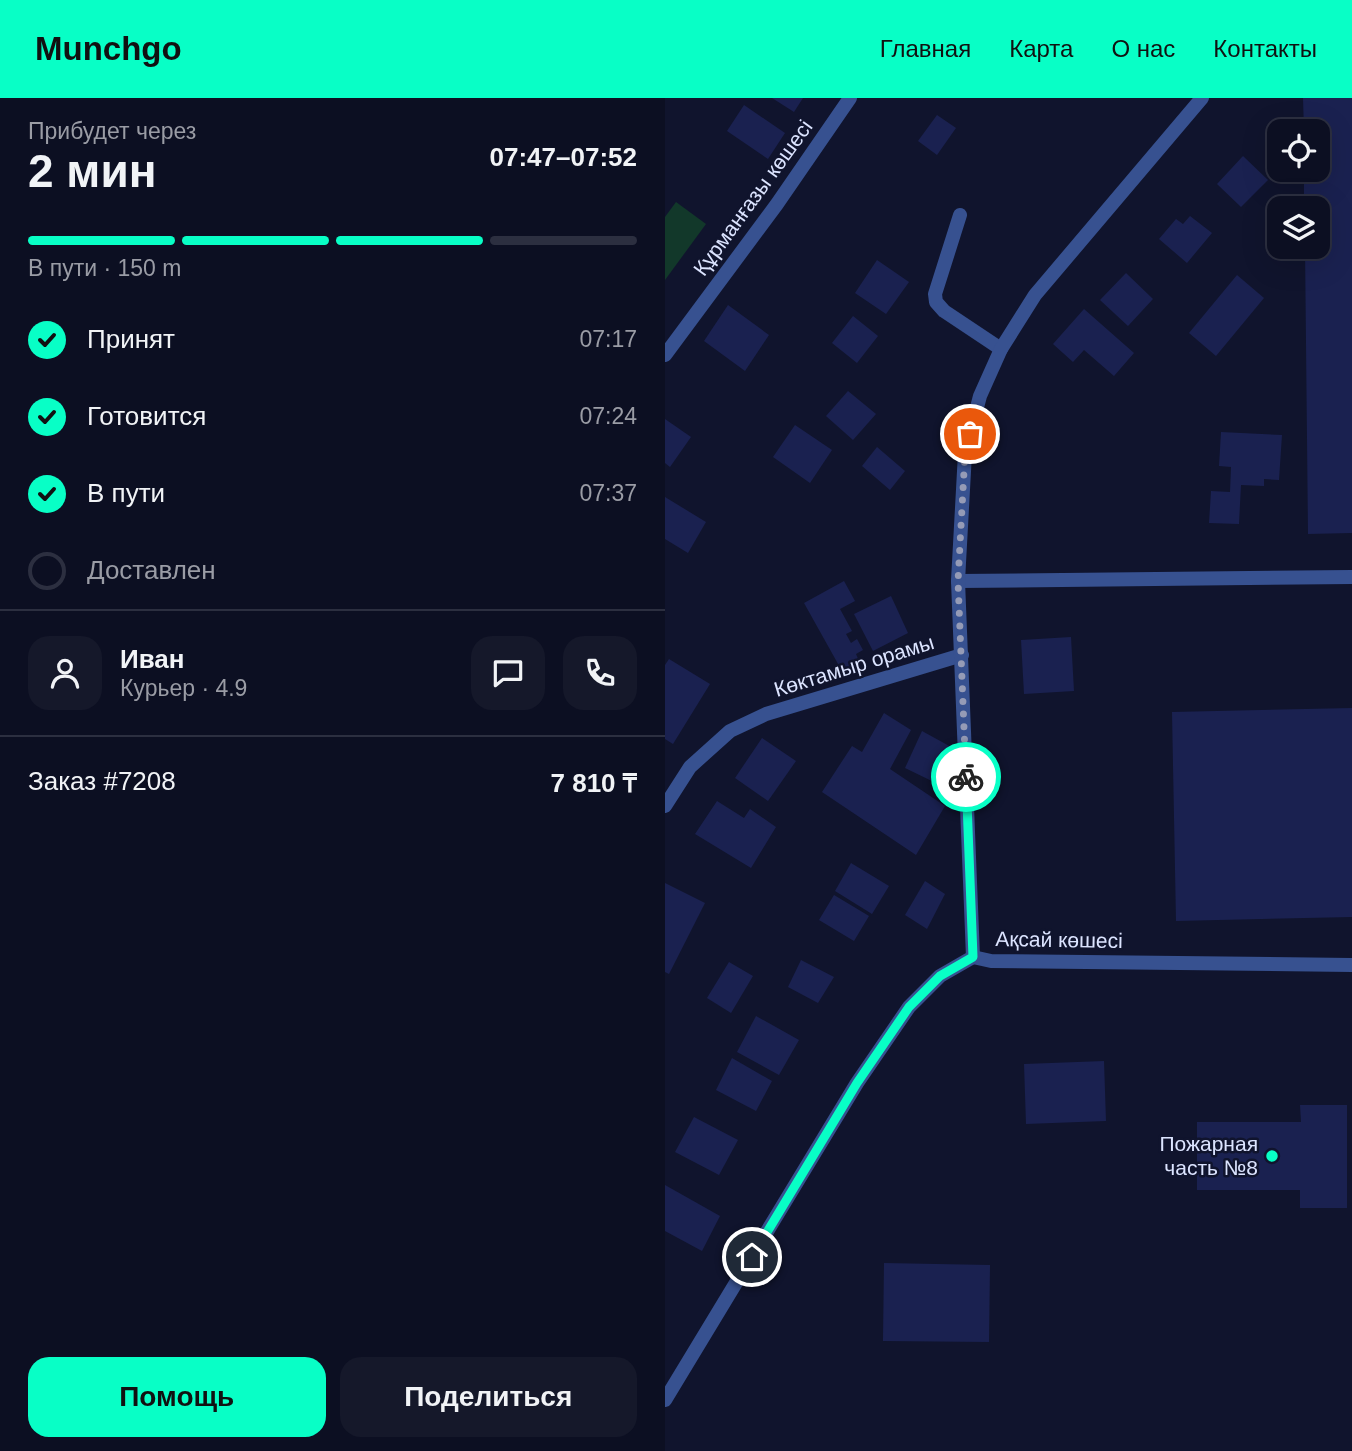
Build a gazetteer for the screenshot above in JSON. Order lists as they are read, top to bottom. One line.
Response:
{"streets":{"street":["Құрманғазы көшесі","Көктамыр орамы","Ақсай көшесі"]},"places":["Пожарная часть №8"],"page":{"header":"Munchgo","nav":["Главная","Карта","О нас","Контакты"],"heading":["2 мин","Прибудет через","07:47–07:52"],"panel":["Иван","Курьер · 4.9","Заказ #7208","7 810 ₸"],"bar":"В пути · 150 m","list":[["Принят","07:17"],["Готовится","07:24"],["В пути","07:37"],"Доставлен"],"buttons":["Помощь","Поделиться"]}}
